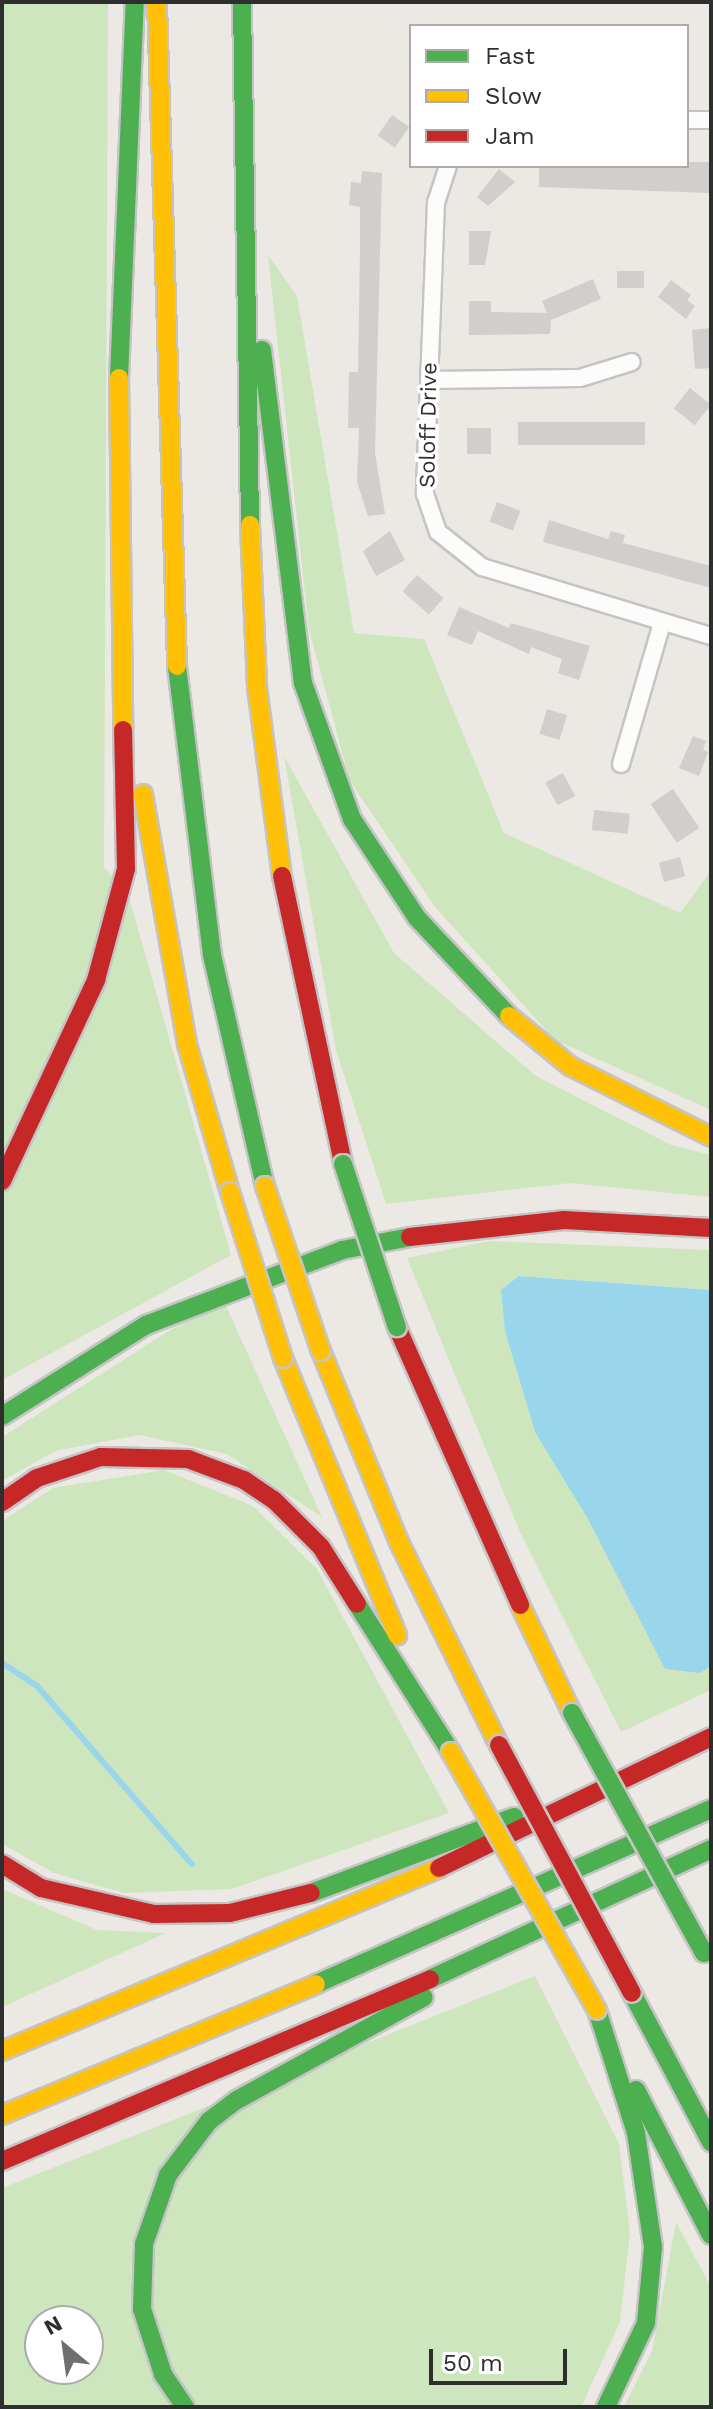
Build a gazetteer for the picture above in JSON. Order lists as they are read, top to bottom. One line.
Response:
{"streets":{"street":["Soloff Drive"]},"legend":["Fast","Slow","Jam"],"scale_bar":"50 m","north":"top left"}
